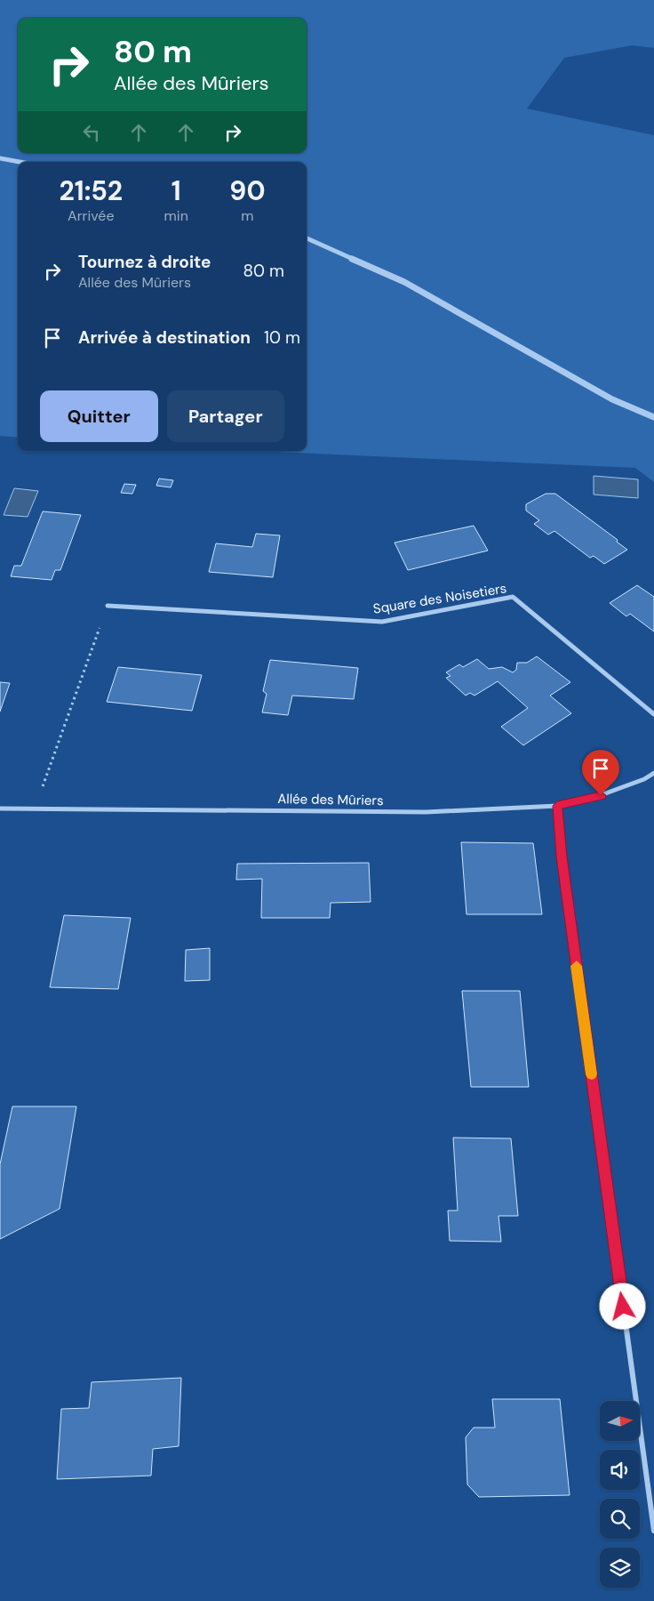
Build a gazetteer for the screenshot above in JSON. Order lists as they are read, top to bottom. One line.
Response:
{"streets":{"street":["Square des Noisetiers","Allée des Mûriers"]},"north":"right","page":{"turn":["80 m","Allée des Mûriers"],"eta":["21:52","Arrivée","1","min","90","m"],"list":[{"name":"Tournez à droite","note":"Allée des Mûriers","value":"80 m"},{"name":"Arrivée à destination","value":"10 m"}],"buttons":["Quitter","Partager"]}}
